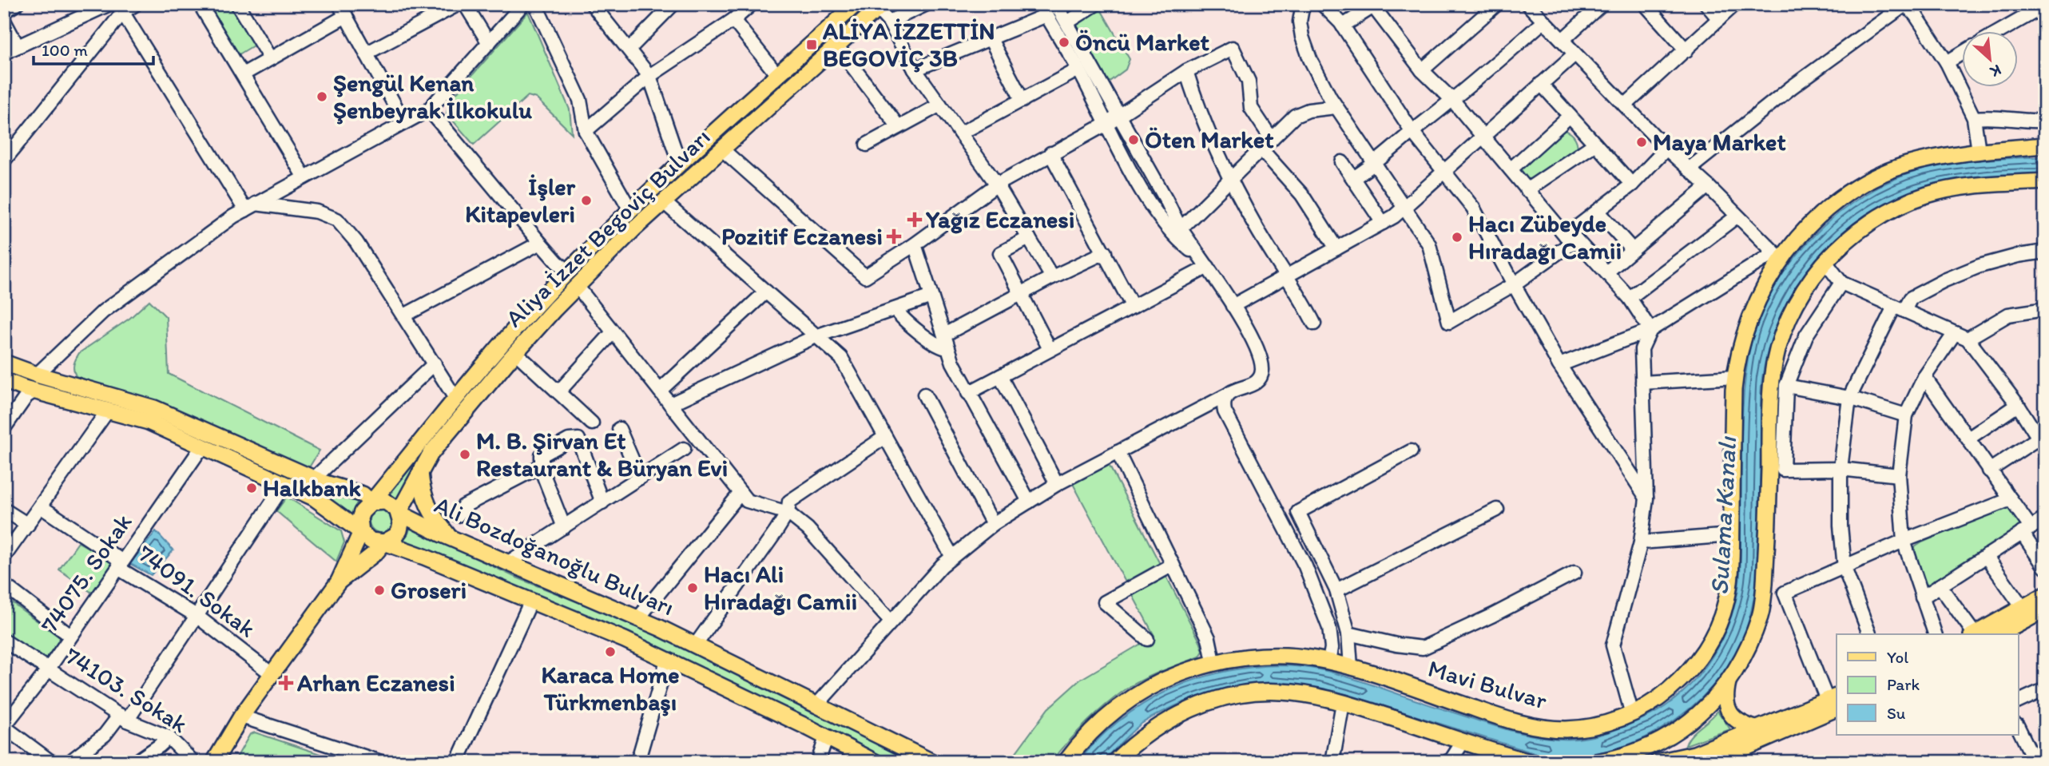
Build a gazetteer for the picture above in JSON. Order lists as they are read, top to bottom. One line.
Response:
{"streets":{"main road":["Aliya İzzet Begoviç Bulvarı","Ali Bozdoğanoğlu Bulvarı","Mavi Bulvar"],"street":["74075. Sokak","74091. Sokak","74103. Sokak"]},"crossings":[["Aliya İzzet Begoviç Bulvarı","Ali Bozdoğanoğlu Bulvarı"],["74075. Sokak","74091. Sokak"],["74075. Sokak","74103. Sokak"]],"water":["Sulama Kanalı"],"places":{"other":["Öncü Market","Şengül Kenan Şenbeyrak İlkokulu","Öten Market","Maya Market","İşler Kitapevleri","Hacı Zübeyde Hıradağı Camii","M. B. Şirvan Et Restaurant & Büryan Evi","Halkbank","Hacı Ali Hıradağı Camii","Groseri","Karaca Home Türkmenbaşı"],"transit":["ALİYA İZZETTİN BEGOVİÇ 3B"],"health":["Yağız Eczanesi","Pozitif Eczanesi","Arhan Eczanesi"]},"legend":["Yol","Park","Su"],"scale_bar":"100 m","north":"bottom right"}
